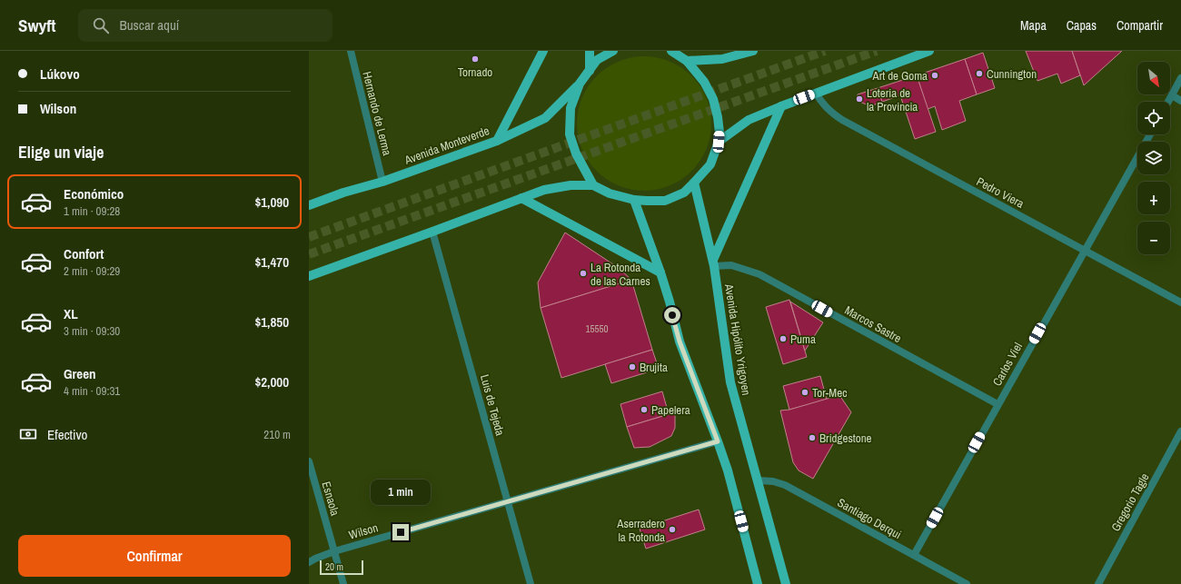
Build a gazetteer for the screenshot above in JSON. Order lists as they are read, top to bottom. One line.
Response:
{"streets":{"main road":["Avenida Monteverde","Avenida Hipólito Yrigoyen"],"street":["Hernando de Lerma","Pedro Viera","Marcos Sastre","Carlos Viel","Luis de Tejeda","Esnaola","Gregorio Tagle","Santiago Derqui","Wilson"]},"crossings":[["Hernando de Lerma","Avenida Monteverde"],["Pedro Viera","Carlos Viel"],["Marcos Sastre","Avenida Hipólito Yrigoyen"],["Marcos Sastre","Carlos Viel"],["Avenida Hipólito Yrigoyen","Santiago Derqui"],["Carlos Viel","Santiago Derqui"],["Luis de Tejeda","Wilson"],["Esnaola","Wilson"]],"places":["Tornado","Cunnington","Art de Goma","Loteria de la Provincia","La Rotonda de las Carnes","Puma","Brujita","Tor-Mec","Papelera","Bridgestone","Aserradero la Rotonda"],"house_numbers":["15550"],"scale_bar":"20 m","north":"bottom right","page":{"header":"Swyft","search":"Buscar aquí","nav":["Mapa","Capas","Compartir"],"banner":["Lúkovo","Wilson"],"map_buttons":["+","−"],"heading":"Elige un viaje","list":[{"name":"Económico","note":"1 min · 09:28","value":"$1,090"},{"name":"Confort","note":"2 min · 09:29","value":"$1,470"},{"name":"XL","note":"3 min · 09:30","value":"$1,850"},{"name":"Green","note":"4 min · 09:31","value":"$2,000"}],"pay":["Efectivo","210 m"],"bubble":"1 min","buttons":"Confirmar","scale":"20 m"}}
